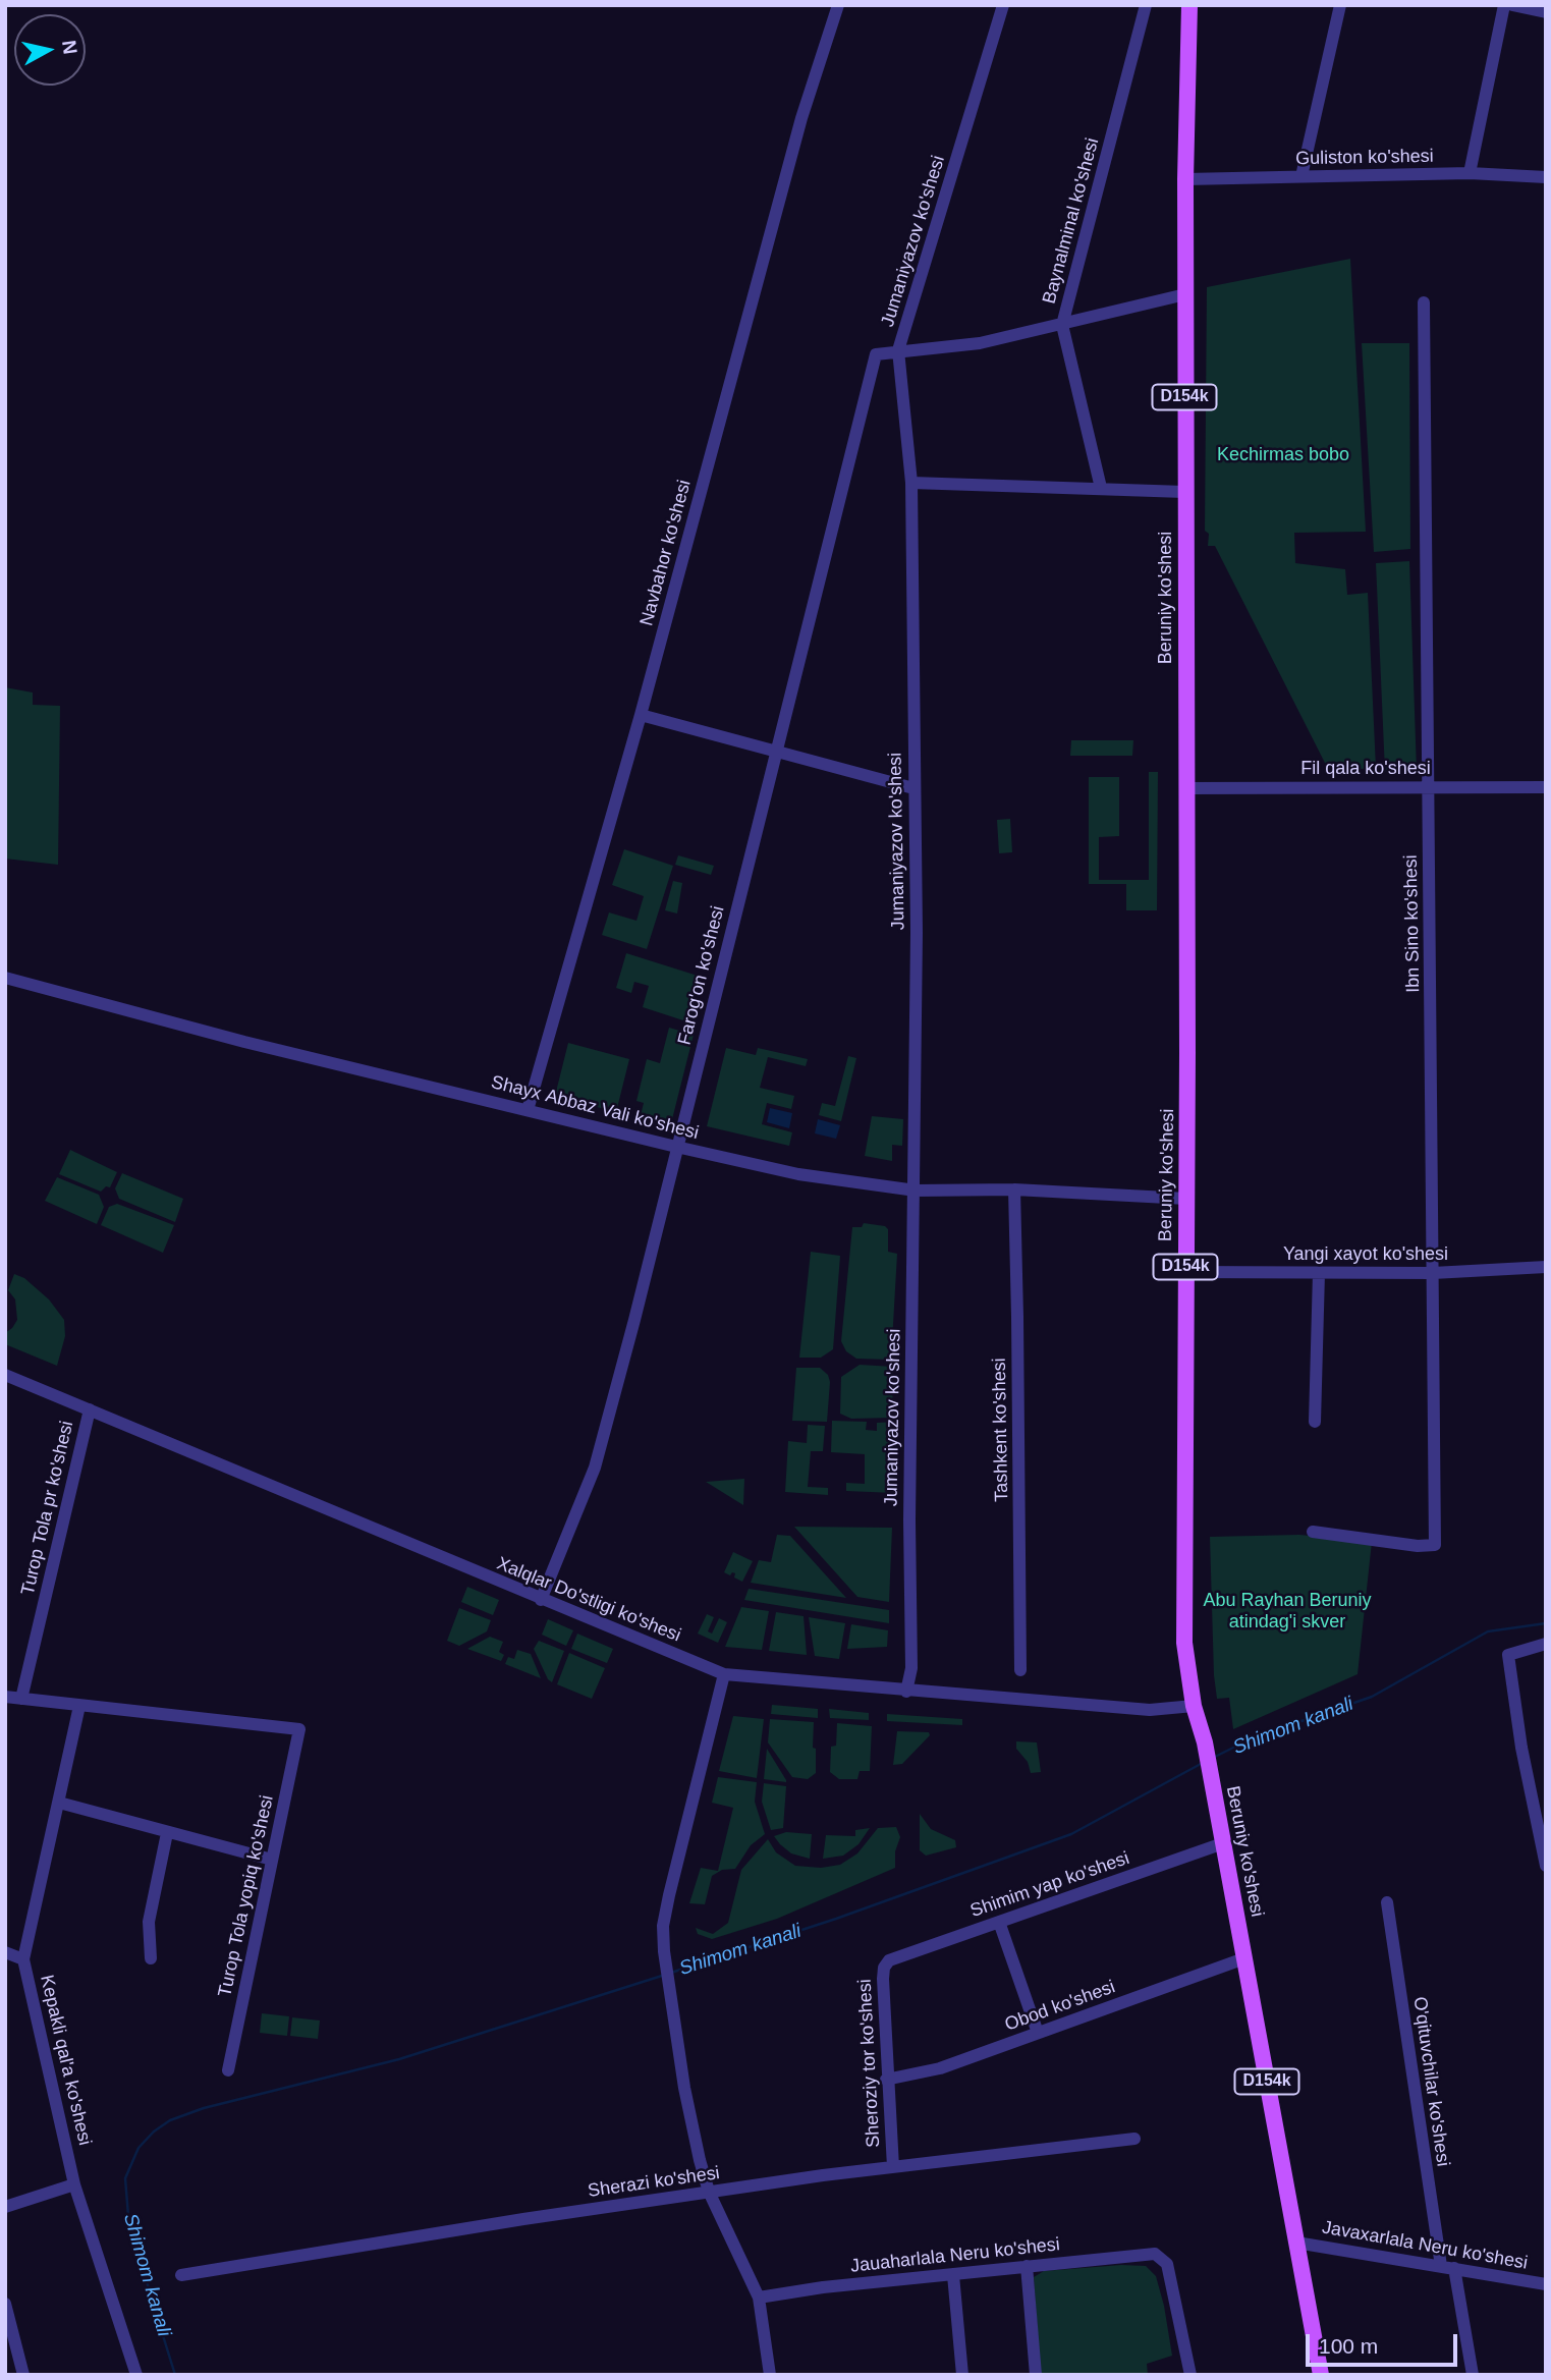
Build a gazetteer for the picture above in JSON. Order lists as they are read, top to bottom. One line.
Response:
{"streets":{"main road":["D154k","Beruniy ko'shesi"],"street":["Guliston ko'shesi","Baynalminal ko'shesi","Jumaniyazov ko'shesi","Navbahor ko'shesi","Fil qala ko'shesi","Ibn Sino ko'shesi","Farog'on ko'shesi","Shayx Abbaz Vali ko'shesi","Yangi xayot ko'shesi","Tashkent ko'shesi","Turop Tola pr ko'shesi","Xalqlar Do'stligi ko'shesi","Shimim yap ko'shesi","Turop Tola yopiq ko'shesi","Obod ko'shesi","Kepakli qal'a ko'shesi","Sheroziy tor ko'shesi","O'qituvchilar ko'shesi","Sherazi ko'shesi","Javaxarlala Neru ko'shesi","Jauaharlala Neru ko'shesi"]},"crossings":[["Guliston ko'shesi","Beruniy ko'shesi"],["Jumaniyazov ko'shesi","Farog'on ko'shesi"],["Jumaniyazov ko'shesi","Shayx Abbaz Vali ko'shesi"],["Jumaniyazov ko'shesi","Xalqlar Do'stligi ko'shesi"],["Navbahor ko'shesi","Shayx Abbaz Vali ko'shesi"],["Beruniy ko'shesi","Fil qala ko'shesi"],["Beruniy ko'shesi","Shayx Abbaz Vali ko'shesi"],["Beruniy ko'shesi","Yangi xayot ko'shesi"],["Beruniy ko'shesi","Xalqlar Do'stligi ko'shesi"],["Beruniy ko'shesi","Shimim yap ko'shesi"],["Beruniy ko'shesi","Obod ko'shesi"],["Beruniy ko'shesi","Javaxarlala Neru ko'shesi"],["Fil qala ko'shesi","Ibn Sino ko'shesi"],["Ibn Sino ko'shesi","Yangi xayot ko'shesi"],["Farog'on ko'shesi","Shayx Abbaz Vali ko'shesi"],["Farog'on ko'shesi","Xalqlar Do'stligi ko'shesi"],["Shayx Abbaz Vali ko'shesi","Tashkent ko'shesi"],["Turop Tola pr ko'shesi","Xalqlar Do'stligi ko'shesi"],["Shimim yap ko'shesi","Sheroziy tor ko'shesi"],["Turop Tola yopiq ko'shesi","Kepakli qal'a ko'shesi"],["Obod ko'shesi","Sheroziy tor ko'shesi"],["Sheroziy tor ko'shesi","Sherazi ko'shesi"],["O'qituvchilar ko'shesi","Javaxarlala Neru ko'shesi"]],"water":["Shimom kanali"],"parks":["Kechirmas bobo","Abu Rayhan Beruniy atindag'i skver"],"scale_bar":"100 m","north":"right"}
